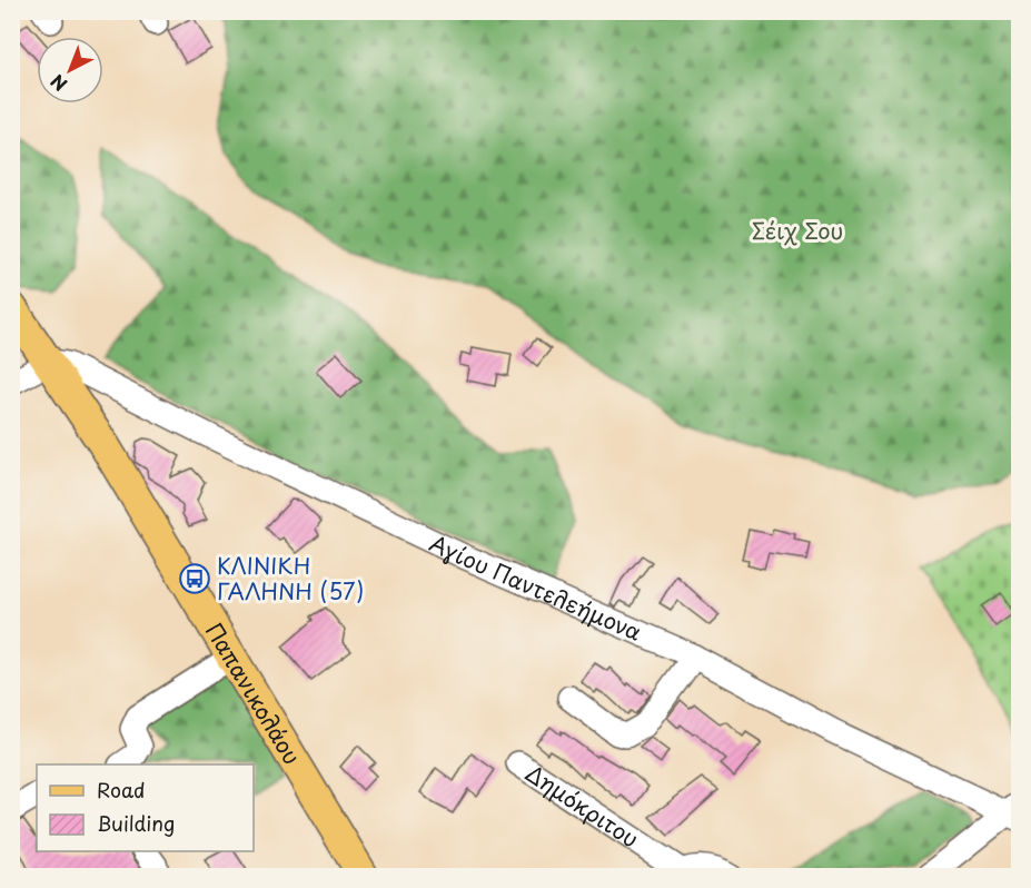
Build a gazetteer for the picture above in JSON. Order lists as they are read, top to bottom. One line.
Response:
{"streets":{"main road":["Παπανικολάου"],"street":["Αγίου Παντελεήμονα","Δημόκριτου"]},"crossings":[["Αγίου Παντελεήμονα","Παπανικολάου"]],"parks":["Σέιχ Σου"],"places":{"bus stop":["ΚΛΙΝΙΚΗ ΓΑΛΗΝΗ (57)"]},"legend":["Road","Building"],"north":"bottom left"}
